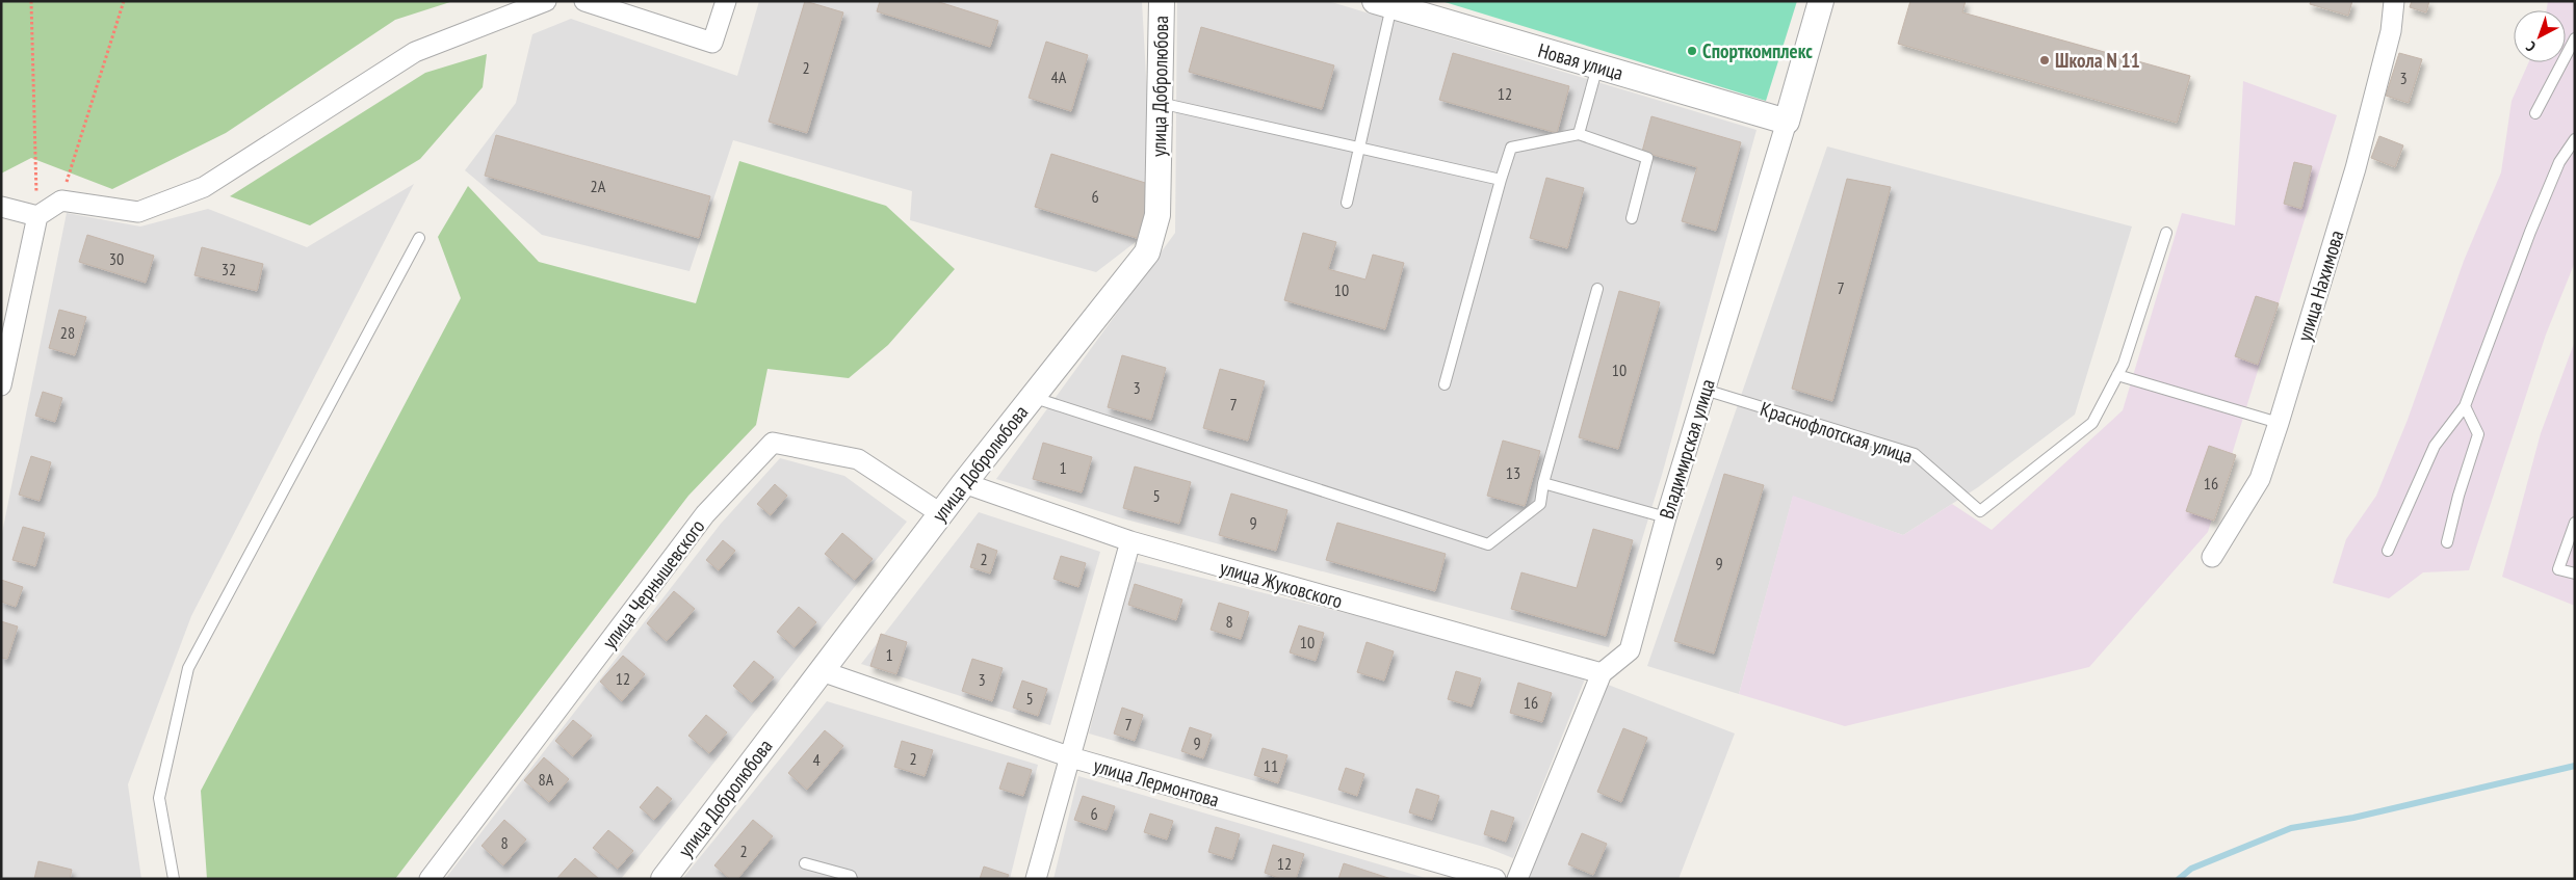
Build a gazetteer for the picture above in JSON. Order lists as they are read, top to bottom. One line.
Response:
{"streets":{"street":["Новая улица","улица Добролюбова","улица Нахимова","Владимирская улица","улица Чернышевского","улица Жуковского","улица Лермонтова"],"lane":["Краснофлотская улица"]},"crossings":[["Новая улица","Владимирская улица"],["улица Добролюбова","улица Чернышевского"],["улица Добролюбова","улица Жуковского"],["улица Добролюбова","улица Лермонтова"],["Краснофлотская улица","Владимирская улица"],["Владимирская улица","улица Жуковского"]],"places":["Спорткомплекс","Школа N 11"],"house_numbers":["2","4А","3","12","2А","6","30","32","7","10","28","10","3","7","1","13","16","5","9","2","9","8","10","1","12","3","5","16","7","9","2","4","11","8А","6","8","2","12"],"north":"bottom left"}
